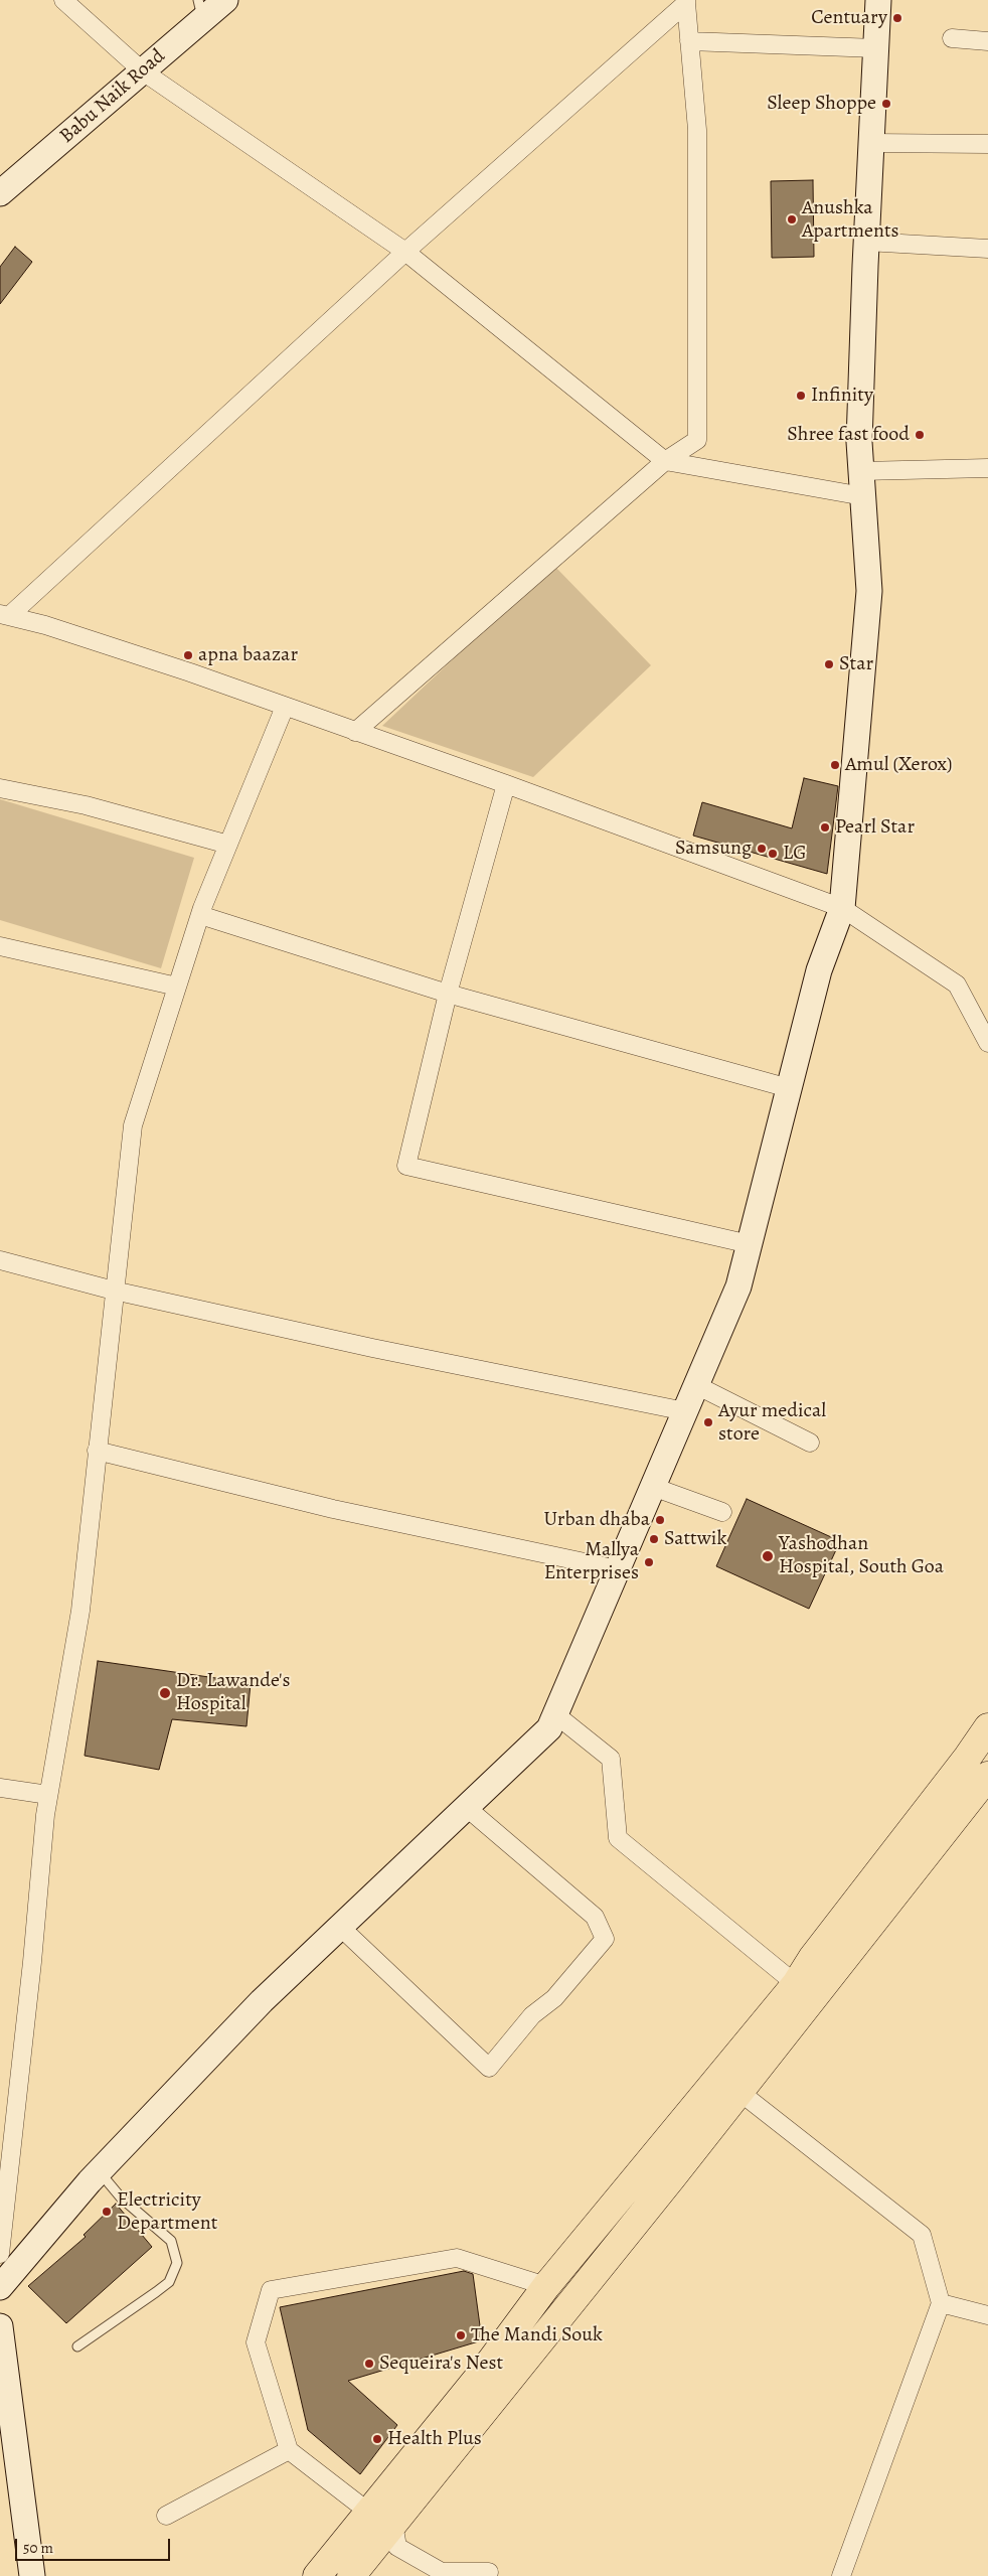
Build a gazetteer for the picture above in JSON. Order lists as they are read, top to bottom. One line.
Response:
{"streets":{"street":["Babu Naik Road"]},"places":["Centuary","Sleep Shoppe","Anushka Apartments","Infinity","Shree fast food","apna baazar","Star","Amul (Xerox)","Pearl Star","Samsung","LG","Ayur medical store","Urban dhaba","Sattwik","Yashodhan Hospital, South Goa","Mallya Enterprises","Dr. Lawande's Hospital","Electricity Department","The Mandi Souk","Sequeira's Nest","Health Plus"],"scale_bar":"50 m"}
